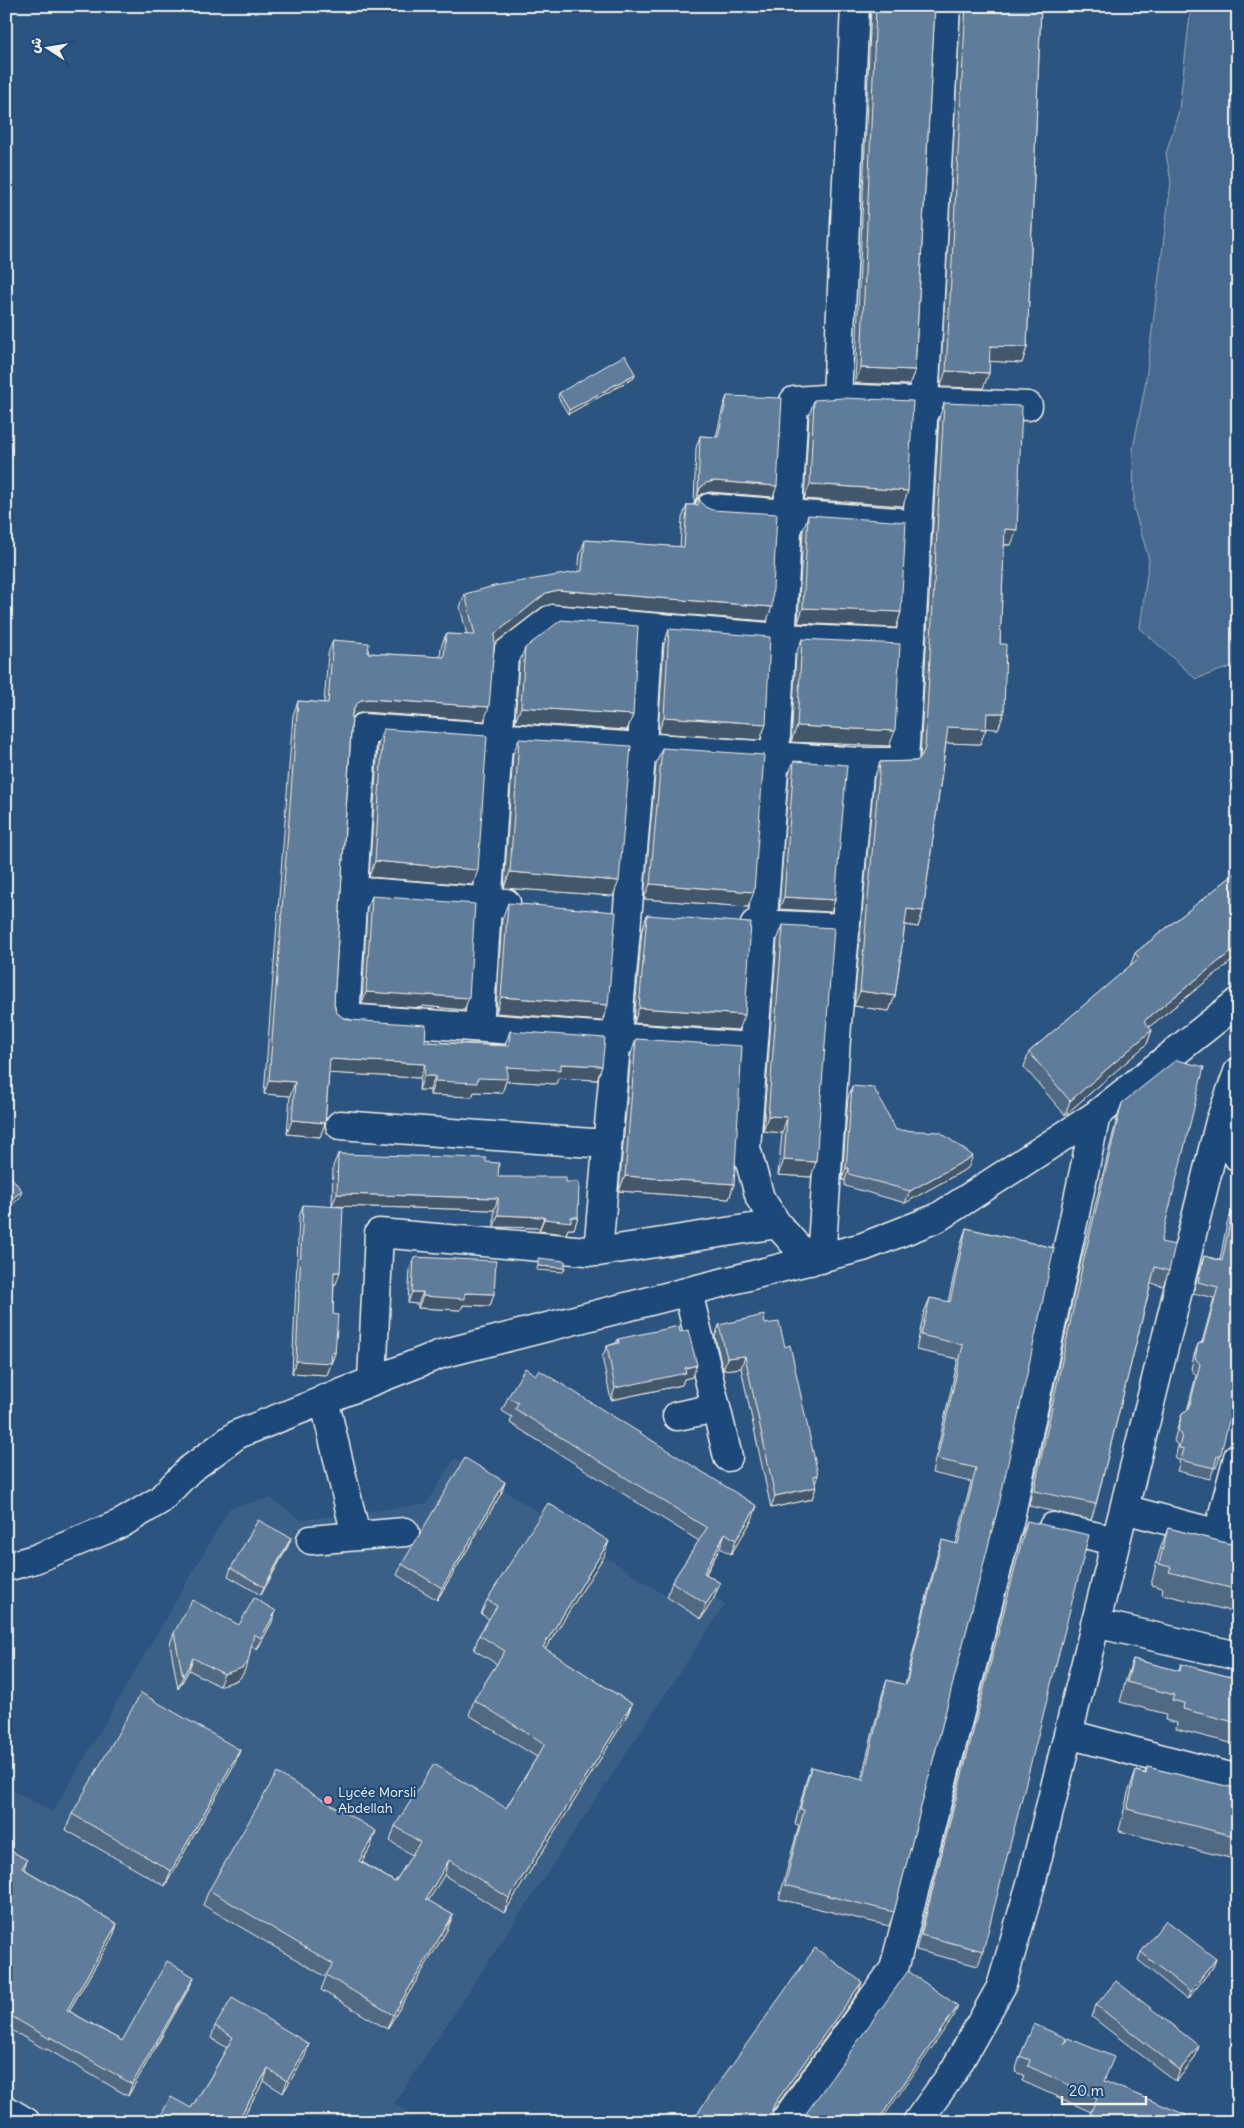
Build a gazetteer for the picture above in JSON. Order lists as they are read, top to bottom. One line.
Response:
{"places":["Lycée Morsli Abdellah"],"scale_bar":"20 m","north":"left"}
